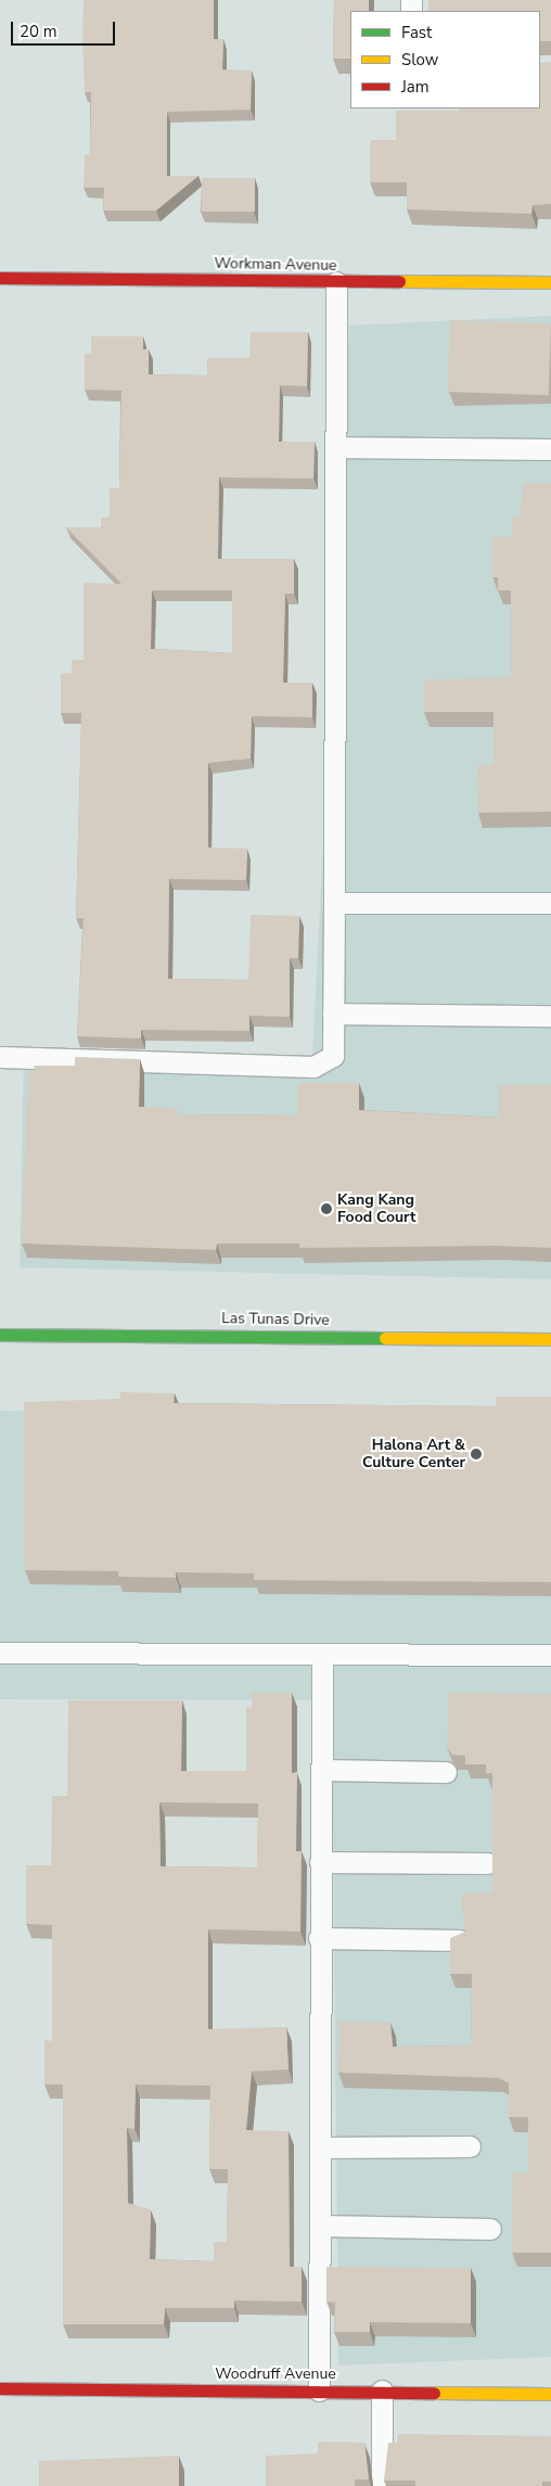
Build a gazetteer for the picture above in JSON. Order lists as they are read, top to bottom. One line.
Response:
{"streets":{"street":["Workman Avenue","Las Tunas Drive","Woodruff Avenue"]},"places":["Kang Kang Food Court","Halona Art & Culture Center"],"legend":["Fast","Slow","Jam"],"scale_bar":"20 m"}
